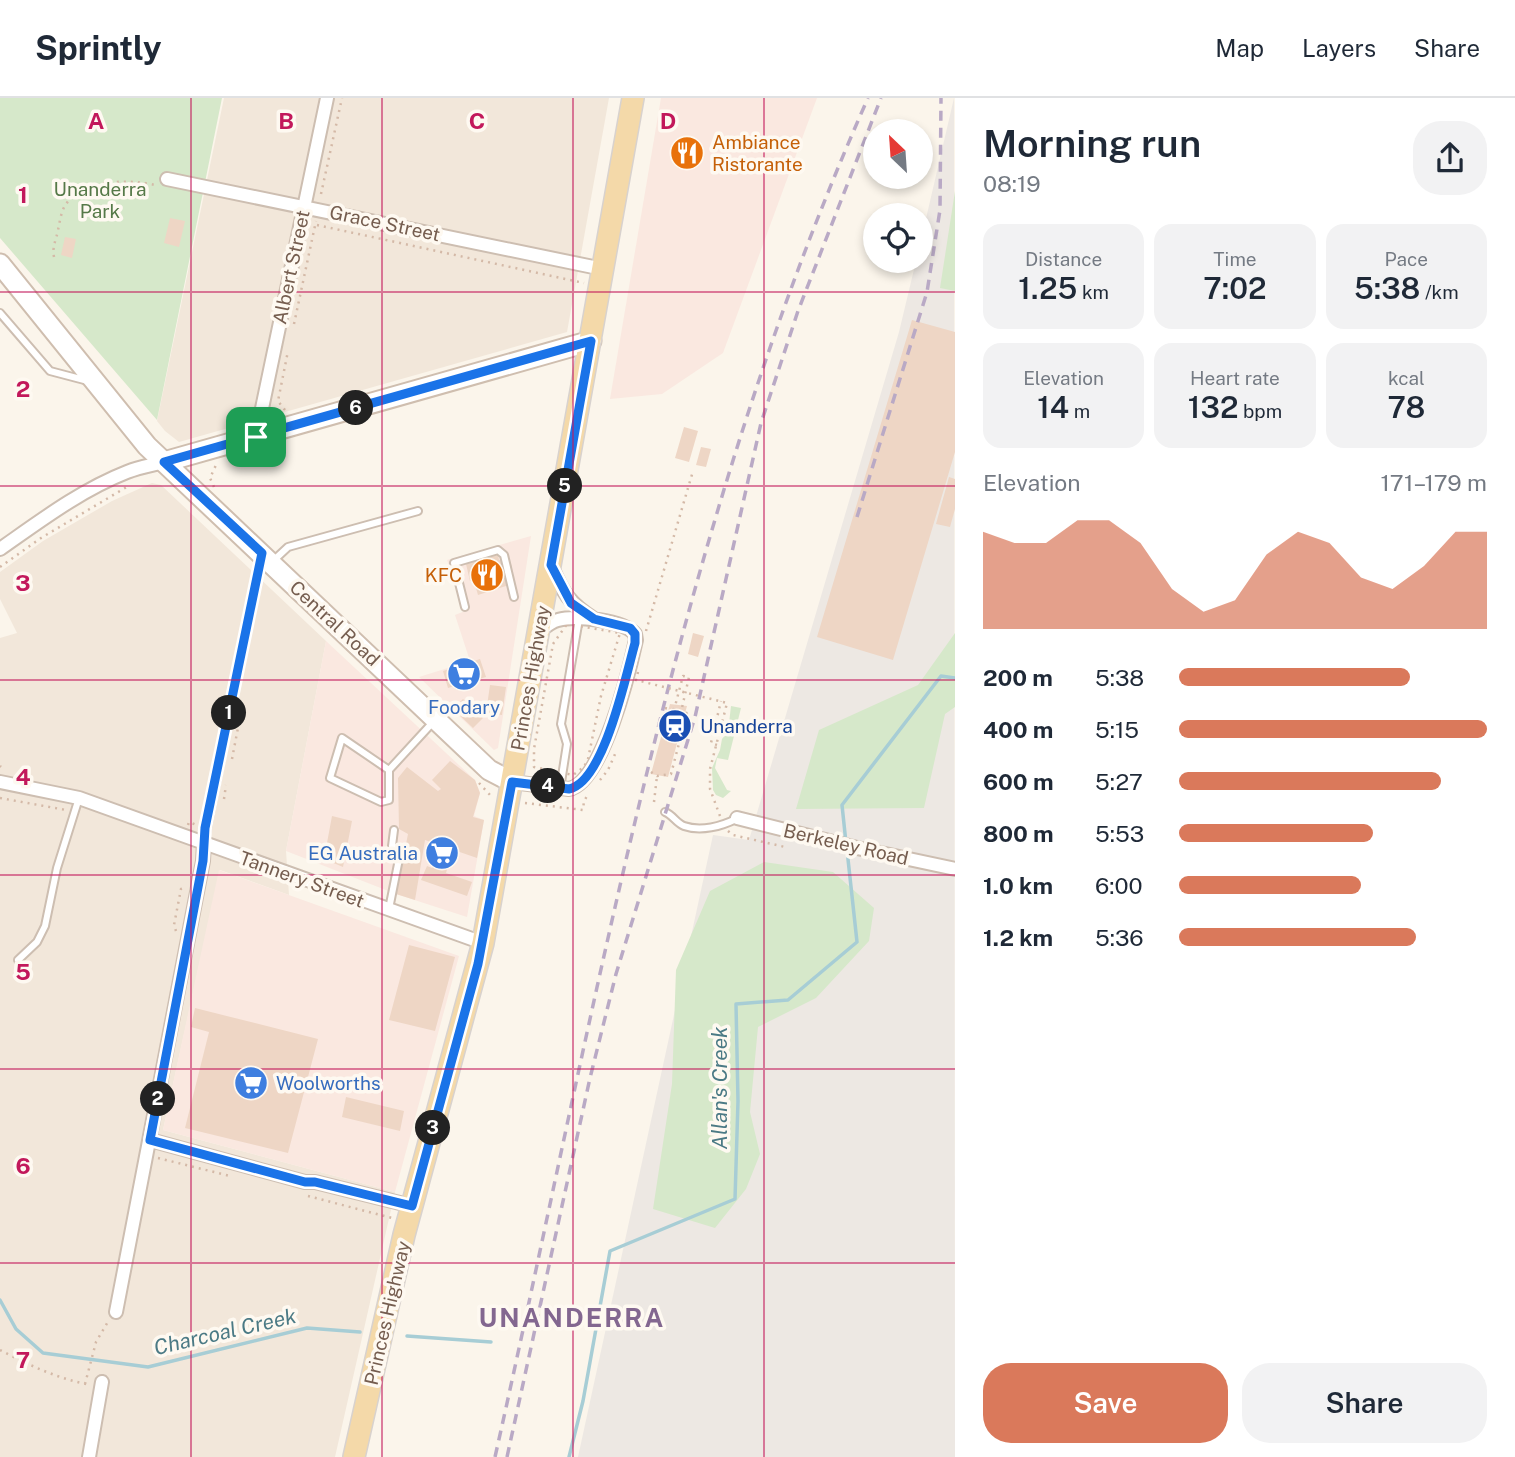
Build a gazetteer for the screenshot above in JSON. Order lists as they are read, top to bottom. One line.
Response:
{"streets":{"main road":["Central Road","Princes Highway"],"street":["Grace Street","Albert Street","Berkeley Road","Tannery Street"]},"crossings":[["Grace Street","Albert Street"],["Grace Street","Princes Highway"],["Central Road","Princes Highway"],["Princes Highway","Tannery Street"]],"districts":["UNANDERRA"],"water":["Allan's Creek","Charcoal Creek"],"parks":["Unanderra Park"],"places":{"restaurant":["Ambiance Ristorante","KFC"],"supermarket":["Foodary","EG Australia","Woolworths"],"station":["Unanderra"]},"north":"top left","page":{"header":"Sprintly","nav":["Map","Layers","Share"],"heading":["Morning run","08:19"],"stats":[["Distance","1.25 km"],["Time","7:02"],["Pace","5:38 /km"],["Elevation","14 m"],["Heart rate","132 bpm"],["kcal","78"]],"pins":["6","5","1","4","2","3"],"chart":["Elevation","171–179 m"],"list":[{"name":"200 m","note":"5:38"},{"name":"400 m","note":"5:15"},{"name":"600 m","note":"5:27"},{"name":"800 m","note":"5:53"},{"name":"1.0 km","note":"6:00"},{"name":"1.2 km","note":"5:36"}],"buttons":["Save","Share"]},"grid":{"columns":["A","B","C","D"],"rows":["1","2","3","4","5","6","7"]}}
